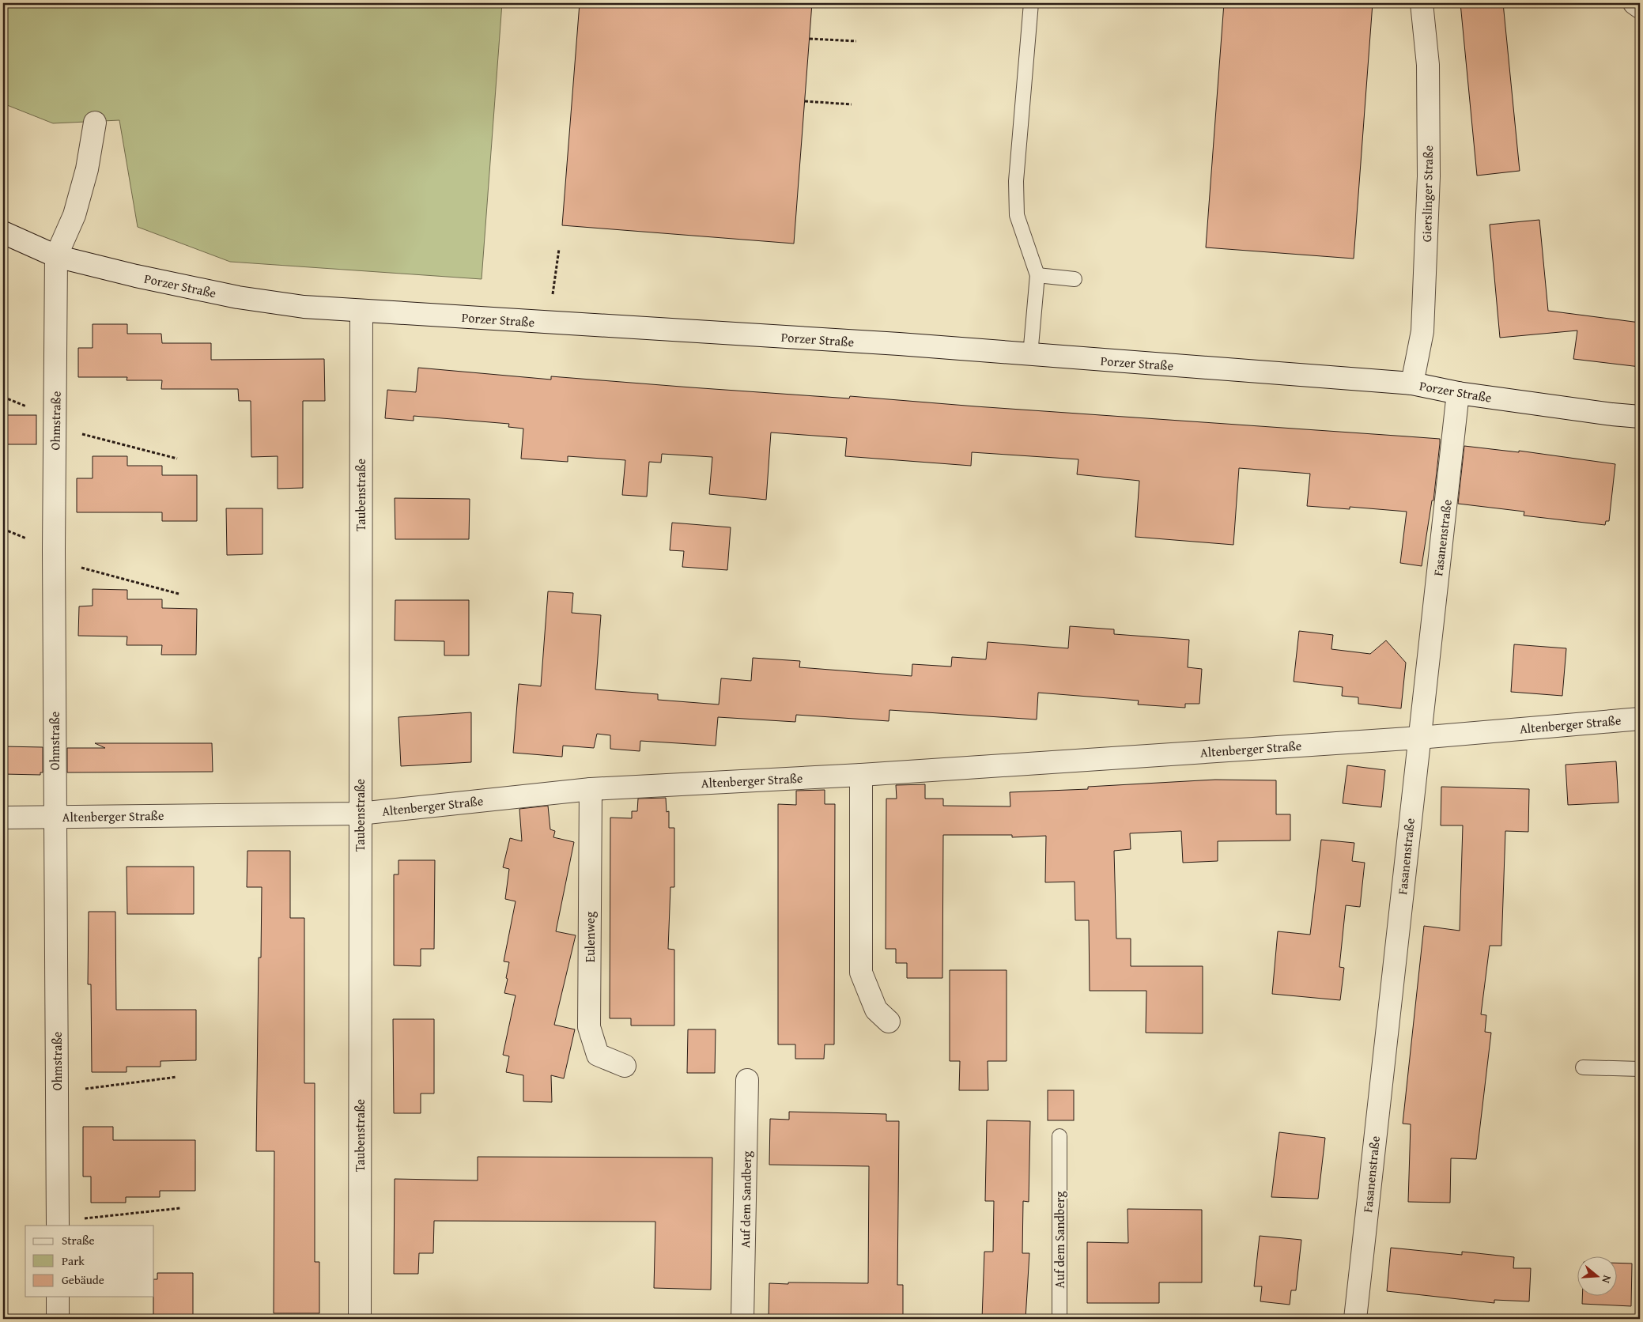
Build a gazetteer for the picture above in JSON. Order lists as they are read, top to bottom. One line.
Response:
{"streets":{"street":["Gierslinger Straße","Porzer Straße","Ohmstraße","Taubenstraße","Fasanenstraße","Altenberger Straße","Eulenweg","Auf dem Sandberg"]},"crossings":[["Gierslinger Straße","Porzer Straße"],["Porzer Straße","Ohmstraße"],["Porzer Straße","Taubenstraße"],["Porzer Straße","Fasanenstraße"],["Ohmstraße","Altenberger Straße"],["Taubenstraße","Altenberger Straße"],["Fasanenstraße","Altenberger Straße"],["Altenberger Straße","Eulenweg"]],"legend":["Straße","Park","Gebäude"],"north":"right"}
